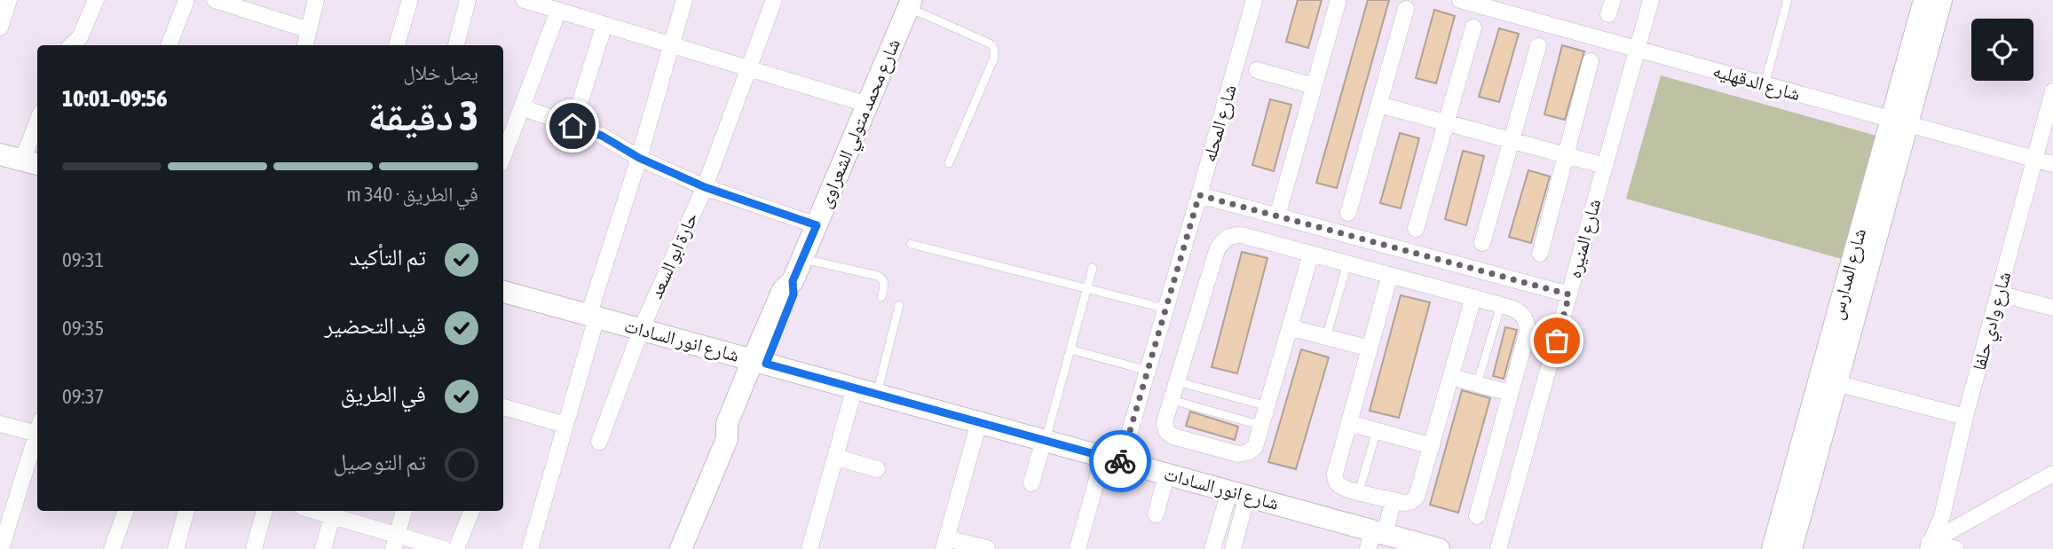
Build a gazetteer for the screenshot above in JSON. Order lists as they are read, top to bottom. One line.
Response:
{"streets":{"street":["شارع الدقهليه","شارع محمد متولي الشعراوى","شارع المحله","شارع المنيره","حارة ابو السعد","شارع المدارس","شارع وادي حلفا","شارع انور السادات"]},"crossings":[["شارع الدقهليه","شارع المنيره"],["شارع الدقهليه","شارع المدارس"],["شارع الدقهليه","شارع وادي حلفا"],["شارع محمد متولي الشعراوى","شارع انور السادات"],["شارع المحله","شارع انور السادات"],["حارة ابو السعد","شارع انور السادات"]],"page":{"heading":["3 دقيقة","يصل خلال","09:56–10:01"],"bar":"في الطريق · 340 m","list":[["تم التأكيد","09:31"],["قيد التحضير","09:35"],["في الطريق","09:37"],"تم التوصيل"]}}
